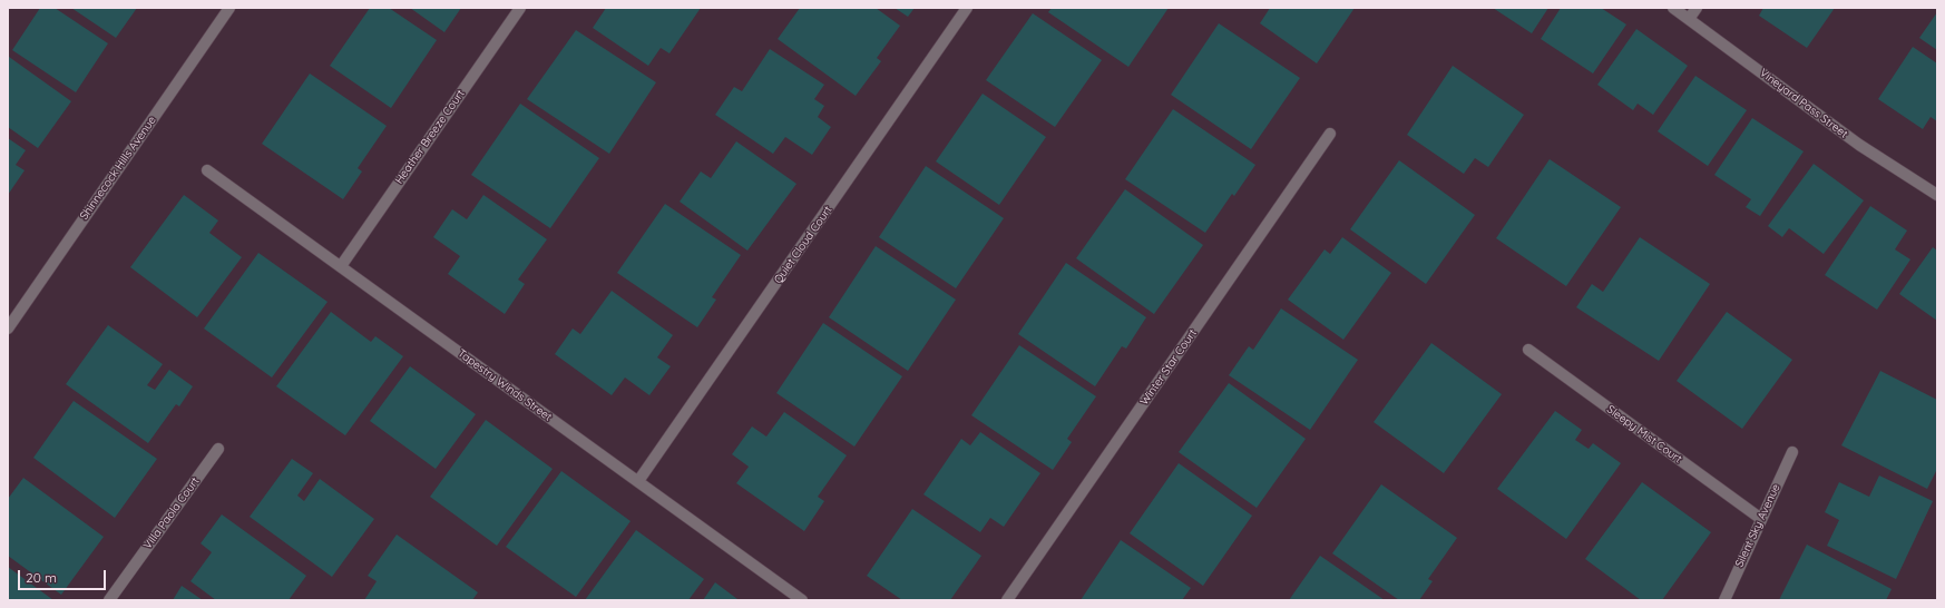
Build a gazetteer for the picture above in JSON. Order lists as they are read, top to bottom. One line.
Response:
{"streets":{"street":["Vineyard Pass Street","Heather Breeze Court","Shinnecock Hills Avenue","Quiet Cloud Court","Winter Star Court","Tapestry Winds Street","Sleepy Mist Court","Villa Paola Court","Silent Sky Avenue"]},"crossings":[["Heather Breeze Court","Tapestry Winds Street"],["Quiet Cloud Court","Tapestry Winds Street"],["Sleepy Mist Court","Silent Sky Avenue"]],"scale_bar":"20 m"}
